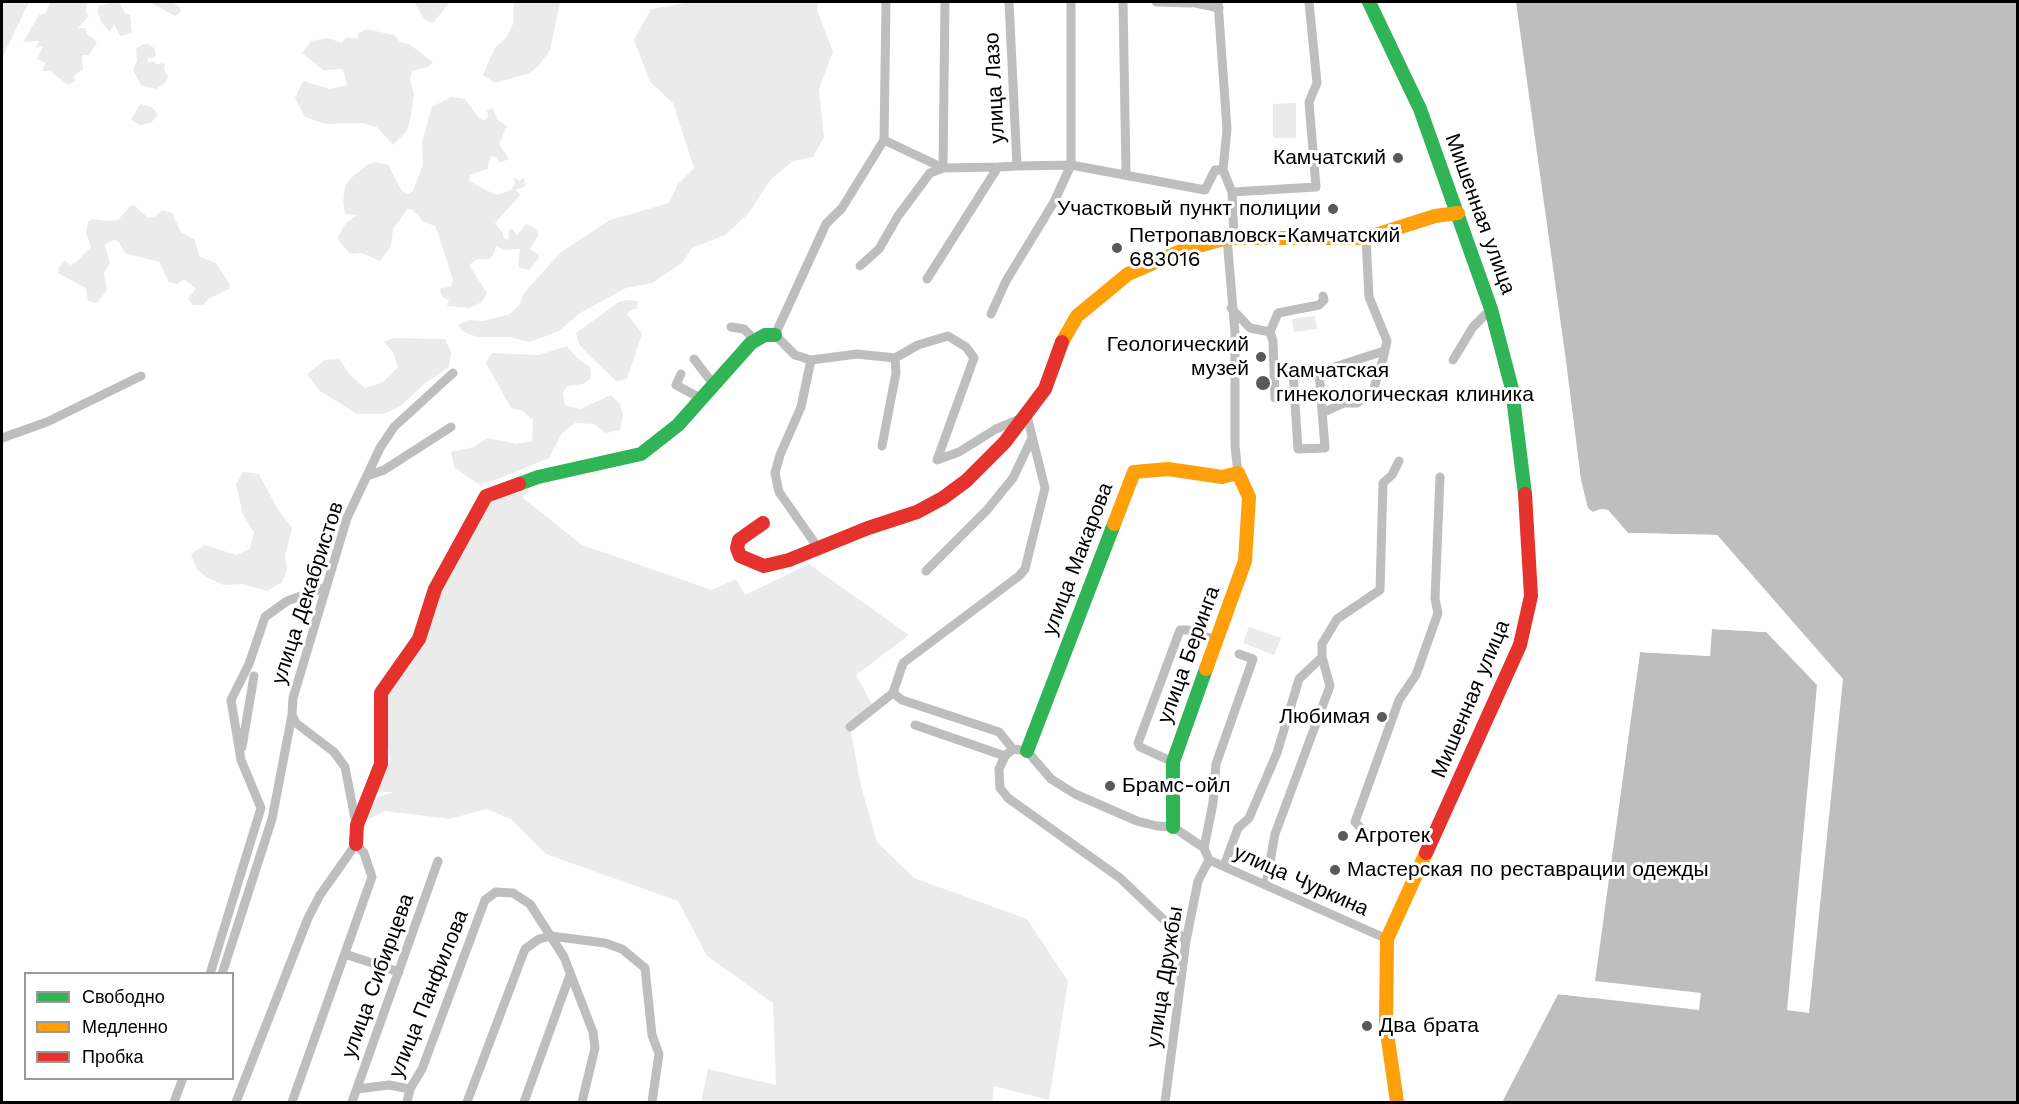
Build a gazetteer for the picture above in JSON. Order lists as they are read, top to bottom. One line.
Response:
{"streets":{"street":["улица Лазо","Мишенная улица","улица Макарова","улица Декабристов","улица Беринга","улица Чуркина","улица Сибирцева","улица Дружбы","улица Панфилова"]},"crossings":[["Мишенная улица","улица Чуркина"],["улица Макарова","улица Беринга"],["улица Макарова","улица Чуркина"],["улица Беринга","улица Чуркина"],["улица Чуркина","улица Дружбы"]],"places":["Камчатский","Участковый пункт полиции","Петропавловск-Камчатский 683016","Геологический музей","Камчатская гинекологическая клиника","Любимая","Брамс-ойл","Агротек","Мастерская по реставрации одежды","Два брата"],"legend":["Свободно","Медленно","Пробка"]}
